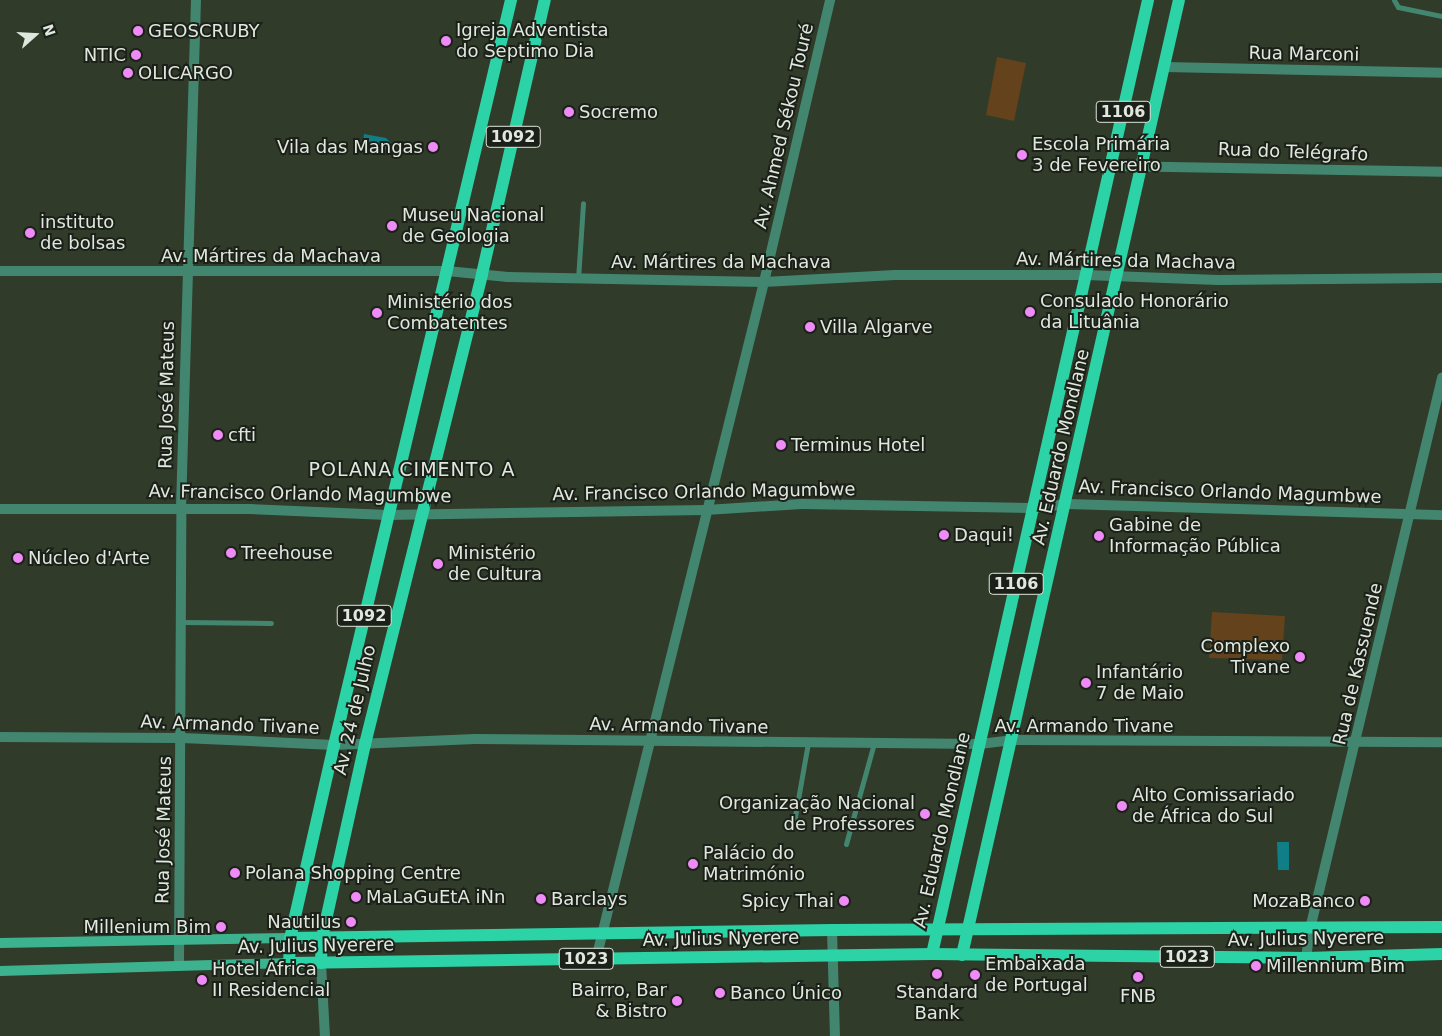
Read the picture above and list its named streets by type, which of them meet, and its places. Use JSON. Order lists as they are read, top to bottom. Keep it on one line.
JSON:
{"streets":{"main road":["1106","1092","Av. Eduardo Mondlane","Av. 24 de Julho","Av. Julius Nyerere","1023"],"street":["Rua Marconi","Av. Ahmed Sékou Touré","Rua do Telégrafo","Av. Mártires da Machava","Rua José Mateus","Av. Francisco Orlando Magumbwe","Rua de Kassuende","Av. Armando Tivane"]},"crossings":[["Rua Marconi","Av. Eduardo Mondlane"],["1106","Rua do Telégrafo"],["1106","Av. Eduardo Mondlane"],["Av. Ahmed Sékou Touré","Av. Mártires da Machava"],["Av. Ahmed Sékou Touré","Av. Francisco Orlando Magumbwe"],["Av. Ahmed Sékou Touré","Av. Armando Tivane"],["Av. Ahmed Sékou Touré","Av. Julius Nyerere"],["Rua do Telégrafo","Av. Eduardo Mondlane"],["Av. Mártires da Machava","Rua José Mateus"],["Av. Mártires da Machava","Av. Eduardo Mondlane"],["Av. Mártires da Machava","Av. 24 de Julho"],["Rua José Mateus","Av. Francisco Orlando Magumbwe"],["Rua José Mateus","Av. Armando Tivane"],["Rua José Mateus","Av. Julius Nyerere"],["Av. Eduardo Mondlane","Av. Francisco Orlando Magumbwe"],["Av. Eduardo Mondlane","Av. Armando Tivane"],["Av. Eduardo Mondlane","Av. Julius Nyerere"],["Av. Francisco Orlando Magumbwe","Rua de Kassuende"],["Av. Francisco Orlando Magumbwe","Av. 24 de Julho"],["Rua de Kassuende","Av. Armando Tivane"],["Rua de Kassuende","Av. Julius Nyerere"],["Av. 24 de Julho","Av. Armando Tivane"],["Av. 24 de Julho","Av. Julius Nyerere"]],"districts":["POLANA CIMENTO A"],"places":["GEOSCRUBY","Igreja Adventista do Septimo Dia","NTIC","OLICARGO","Socremo","Vila das Mangas","Escola Primária 3 de Fevereiro","Museu Nacional de Geologia","instituto de bolsas","Consulado Honorário da Lituânia","Ministério dos Combatentes","Villa Algarve","cfti","Terminus Hotel","Daqui!","Gabine de Informação Pública","Treehouse","Núcleo d'Arte","Ministério de Cultura","Complexo Tivane","Infantário 7 de Maio","Alto Comissariado de África do Sul","Organização Nacional de Professores","Palácio do Matrimónio","Polana Shopping Centre","MaLaGuEtA iNn","Barclays","Spicy Thai","MozaBanco","Nautilus","Millenium Bim","Millennium Bim","Standard Bank","Embaixada de Portugal","FNB","Hotel Africa II Residencial","Banco Único","Bairro, Bar & Bistro"],"north":"right"}
